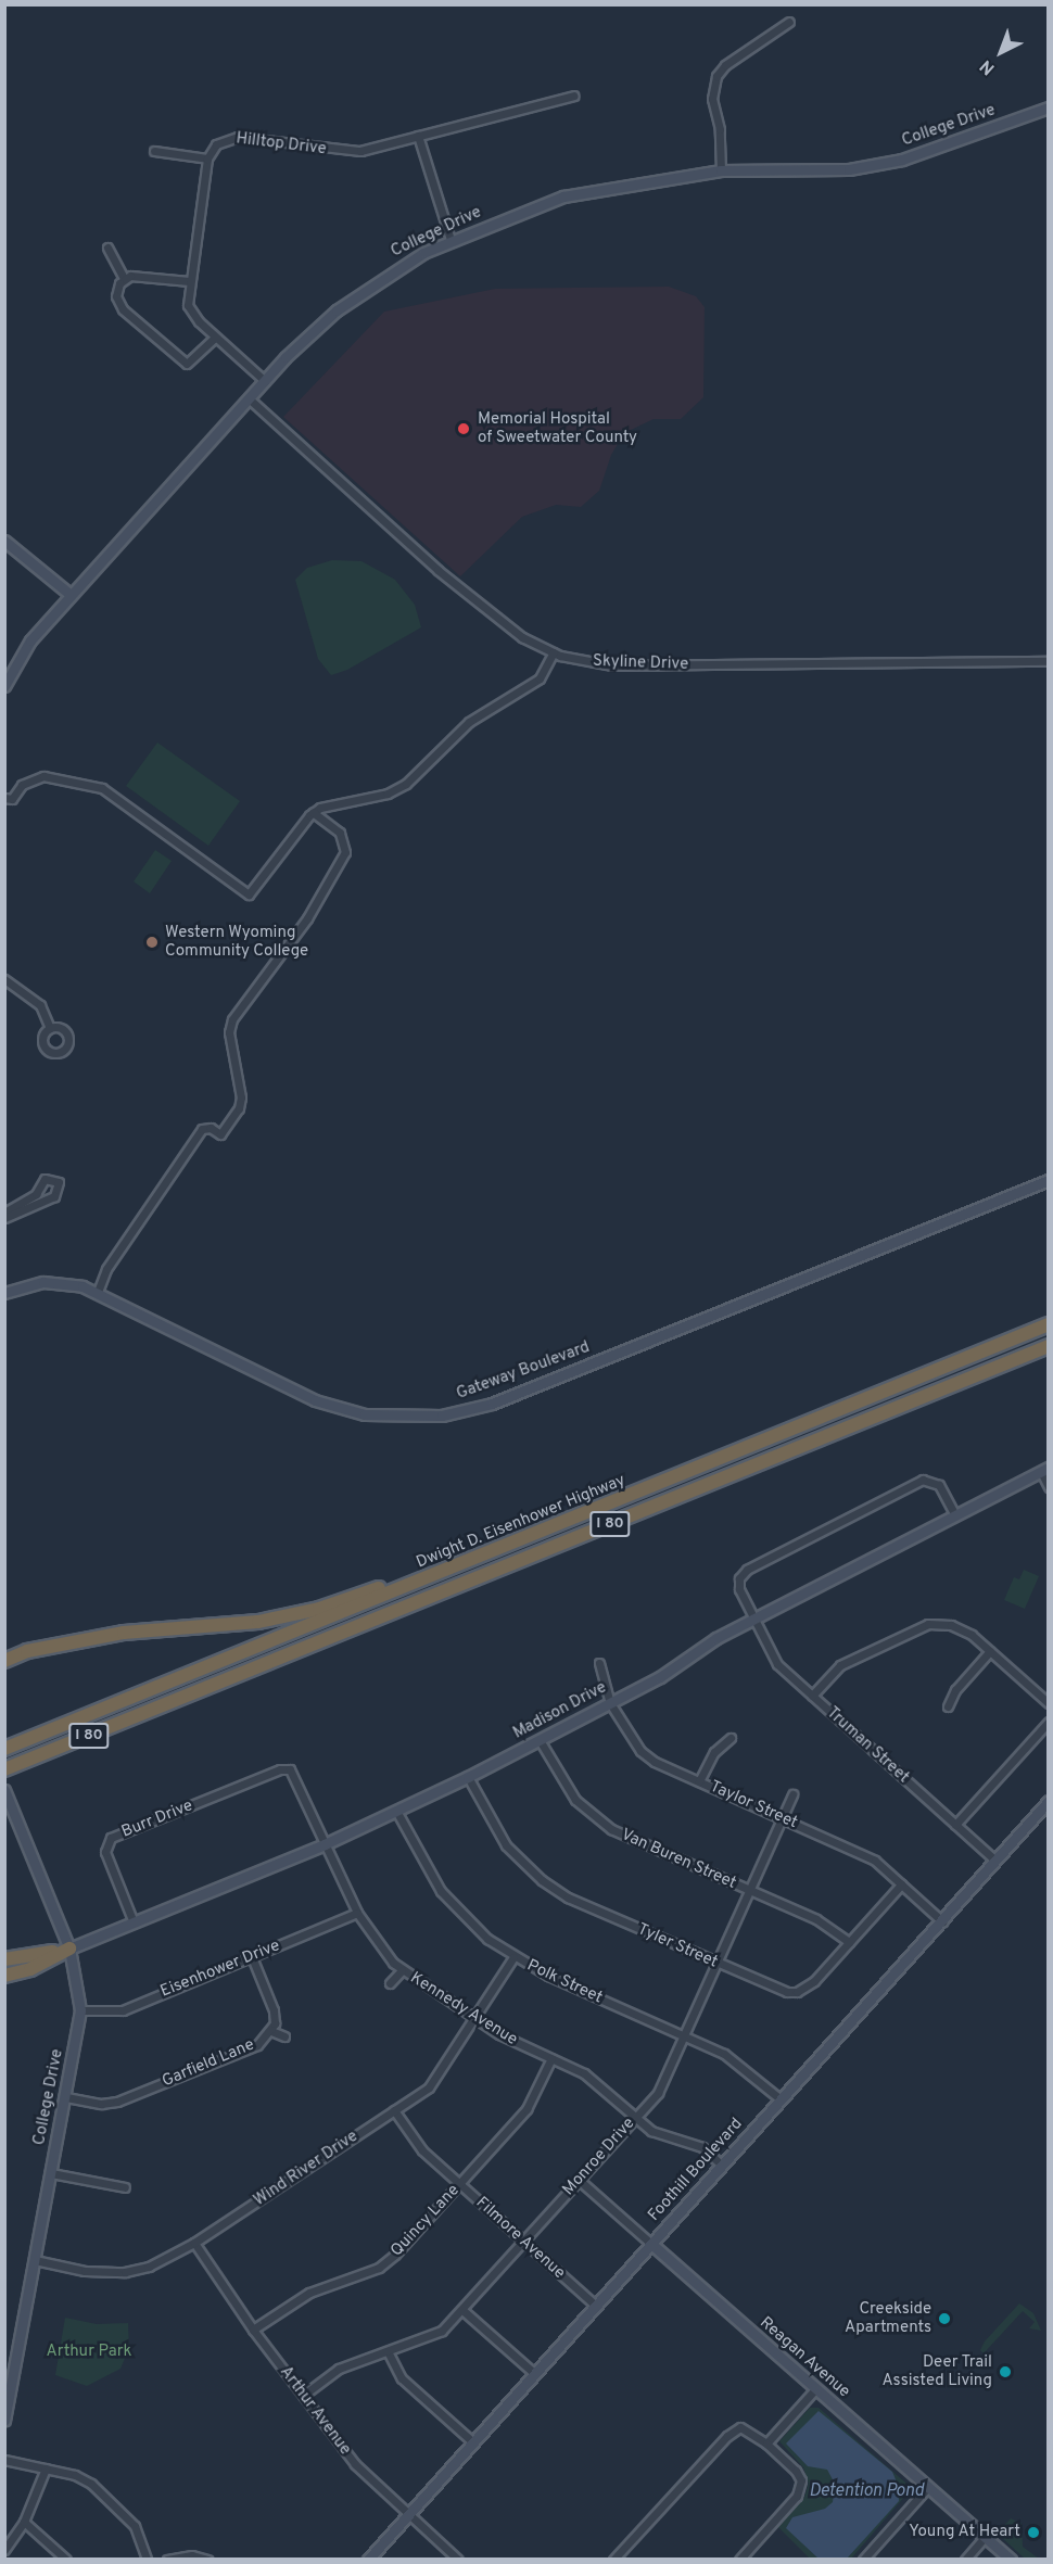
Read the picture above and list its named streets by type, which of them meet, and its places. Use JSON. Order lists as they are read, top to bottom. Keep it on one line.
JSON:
{"streets":{"highway":["Dwight D. Eisenhower Highway","I 80"],"main road":["College Drive","Gateway Boulevard","Madison Drive","Foothill Boulevard","Reagan Avenue"],"street":["Hilltop Drive","Skyline Drive","Truman Street","Taylor Street","Burr Drive","Van Buren Street","Tyler Street","Eisenhower Drive","Polk Street","Kennedy Avenue","Garfield Lane","Monroe Drive","Wind River Drive","Quincy Lane","Filmore Avenue","Arthur Avenue"]},"crossings":[["College Drive","Skyline Drive"],["College Drive","Madison Drive"],["College Drive","Eisenhower Drive"],["College Drive","Garfield Lane"],["College Drive","Wind River Drive"],["Dwight D. Eisenhower Highway","I 80"],["Madison Drive","Truman Street"],["Madison Drive","Taylor Street"],["Madison Drive","Burr Drive"],["Madison Drive","Van Buren Street"],["Madison Drive","Tyler Street"],["Madison Drive","Polk Street"],["Madison Drive","Kennedy Avenue"],["Truman Street","Foothill Boulevard"],["Taylor Street","Tyler Street"],["Taylor Street","Monroe Drive"],["Taylor Street","Foothill Boulevard"],["Burr Drive","Kennedy Avenue"],["Van Buren Street","Tyler Street"],["Van Buren Street","Monroe Drive"],["Tyler Street","Monroe Drive"],["Eisenhower Drive","Kennedy Avenue"],["Eisenhower Drive","Garfield Lane"],["Polk Street","Monroe Drive"],["Polk Street","Wind River Drive"],["Polk Street","Foothill Boulevard"],["Kennedy Avenue","Monroe Drive"],["Kennedy Avenue","Wind River Drive"],["Kennedy Avenue","Foothill Boulevard"],["Kennedy Avenue","Quincy Lane"],["Monroe Drive","Filmore Avenue"],["Monroe Drive","Reagan Avenue"],["Monroe Drive","Arthur Avenue"],["Wind River Drive","Filmore Avenue"],["Wind River Drive","Arthur Avenue"],["Foothill Boulevard","Filmore Avenue"],["Foothill Boulevard","Reagan Avenue"],["Foothill Boulevard","Arthur Avenue"],["Quincy Lane","Filmore Avenue"],["Quincy Lane","Arthur Avenue"]],"water":["Detention Pond"],"parks":["Arthur Park"],"places":["Memorial Hospital of Sweetwater County","Western Wyoming Community College","Creekside Apartments","Deer Trail Assisted Living","Young At Heart"],"north":"bottom left"}
